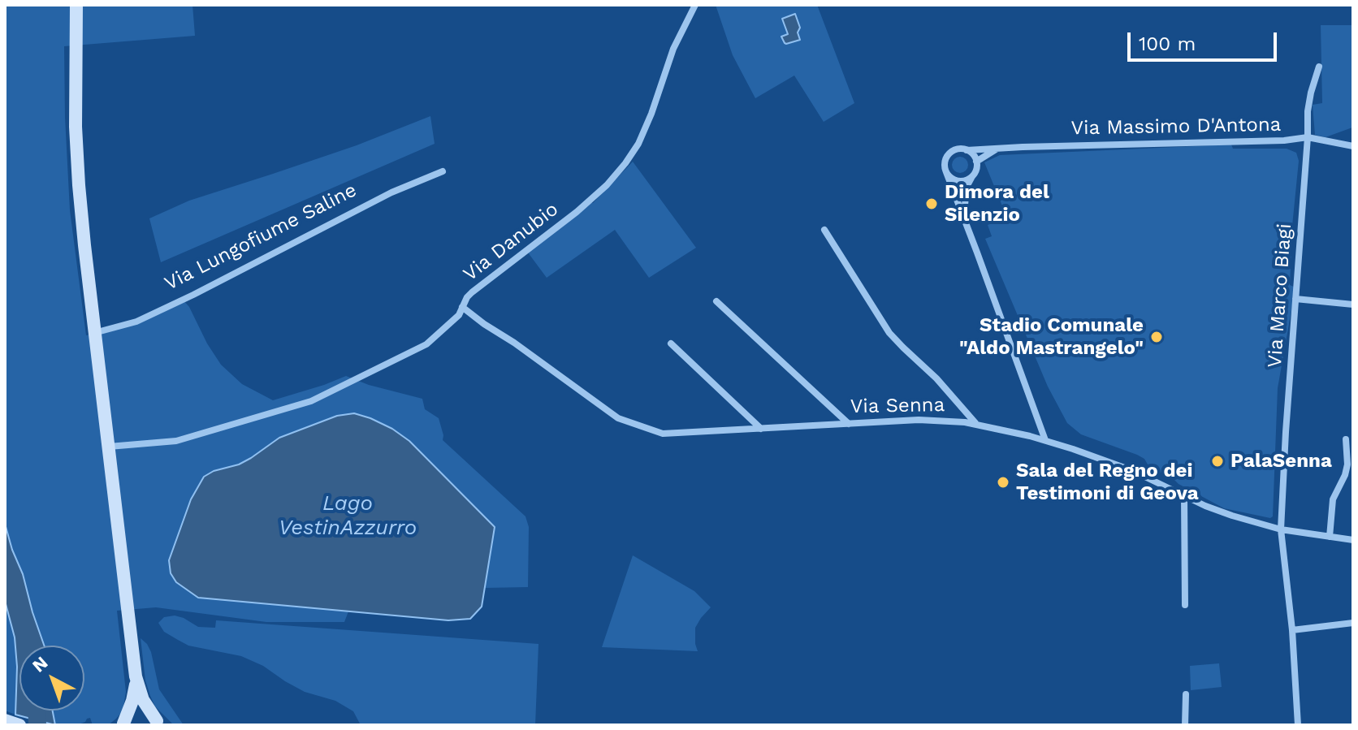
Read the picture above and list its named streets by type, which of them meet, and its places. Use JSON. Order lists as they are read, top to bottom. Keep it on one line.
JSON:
{"streets":{"street":["Via Massimo D'Antona","Via Lungofiume Saline","Via Danubio","Via Marco Biagi","Via Senna"]},"crossings":[["Via Massimo D'Antona","Via Marco Biagi"],["Via Danubio","Via Senna"],["Via Marco Biagi","Via Senna"]],"water":["Lago VestinAzzurro"],"places":["Dimora del Silenzio","Stadio Comunale \"Aldo Mastrangelo\"","PalaSenna","Sala del Regno dei Testimoni di Geova"],"scale_bar":"100 m","north":"top left"}
